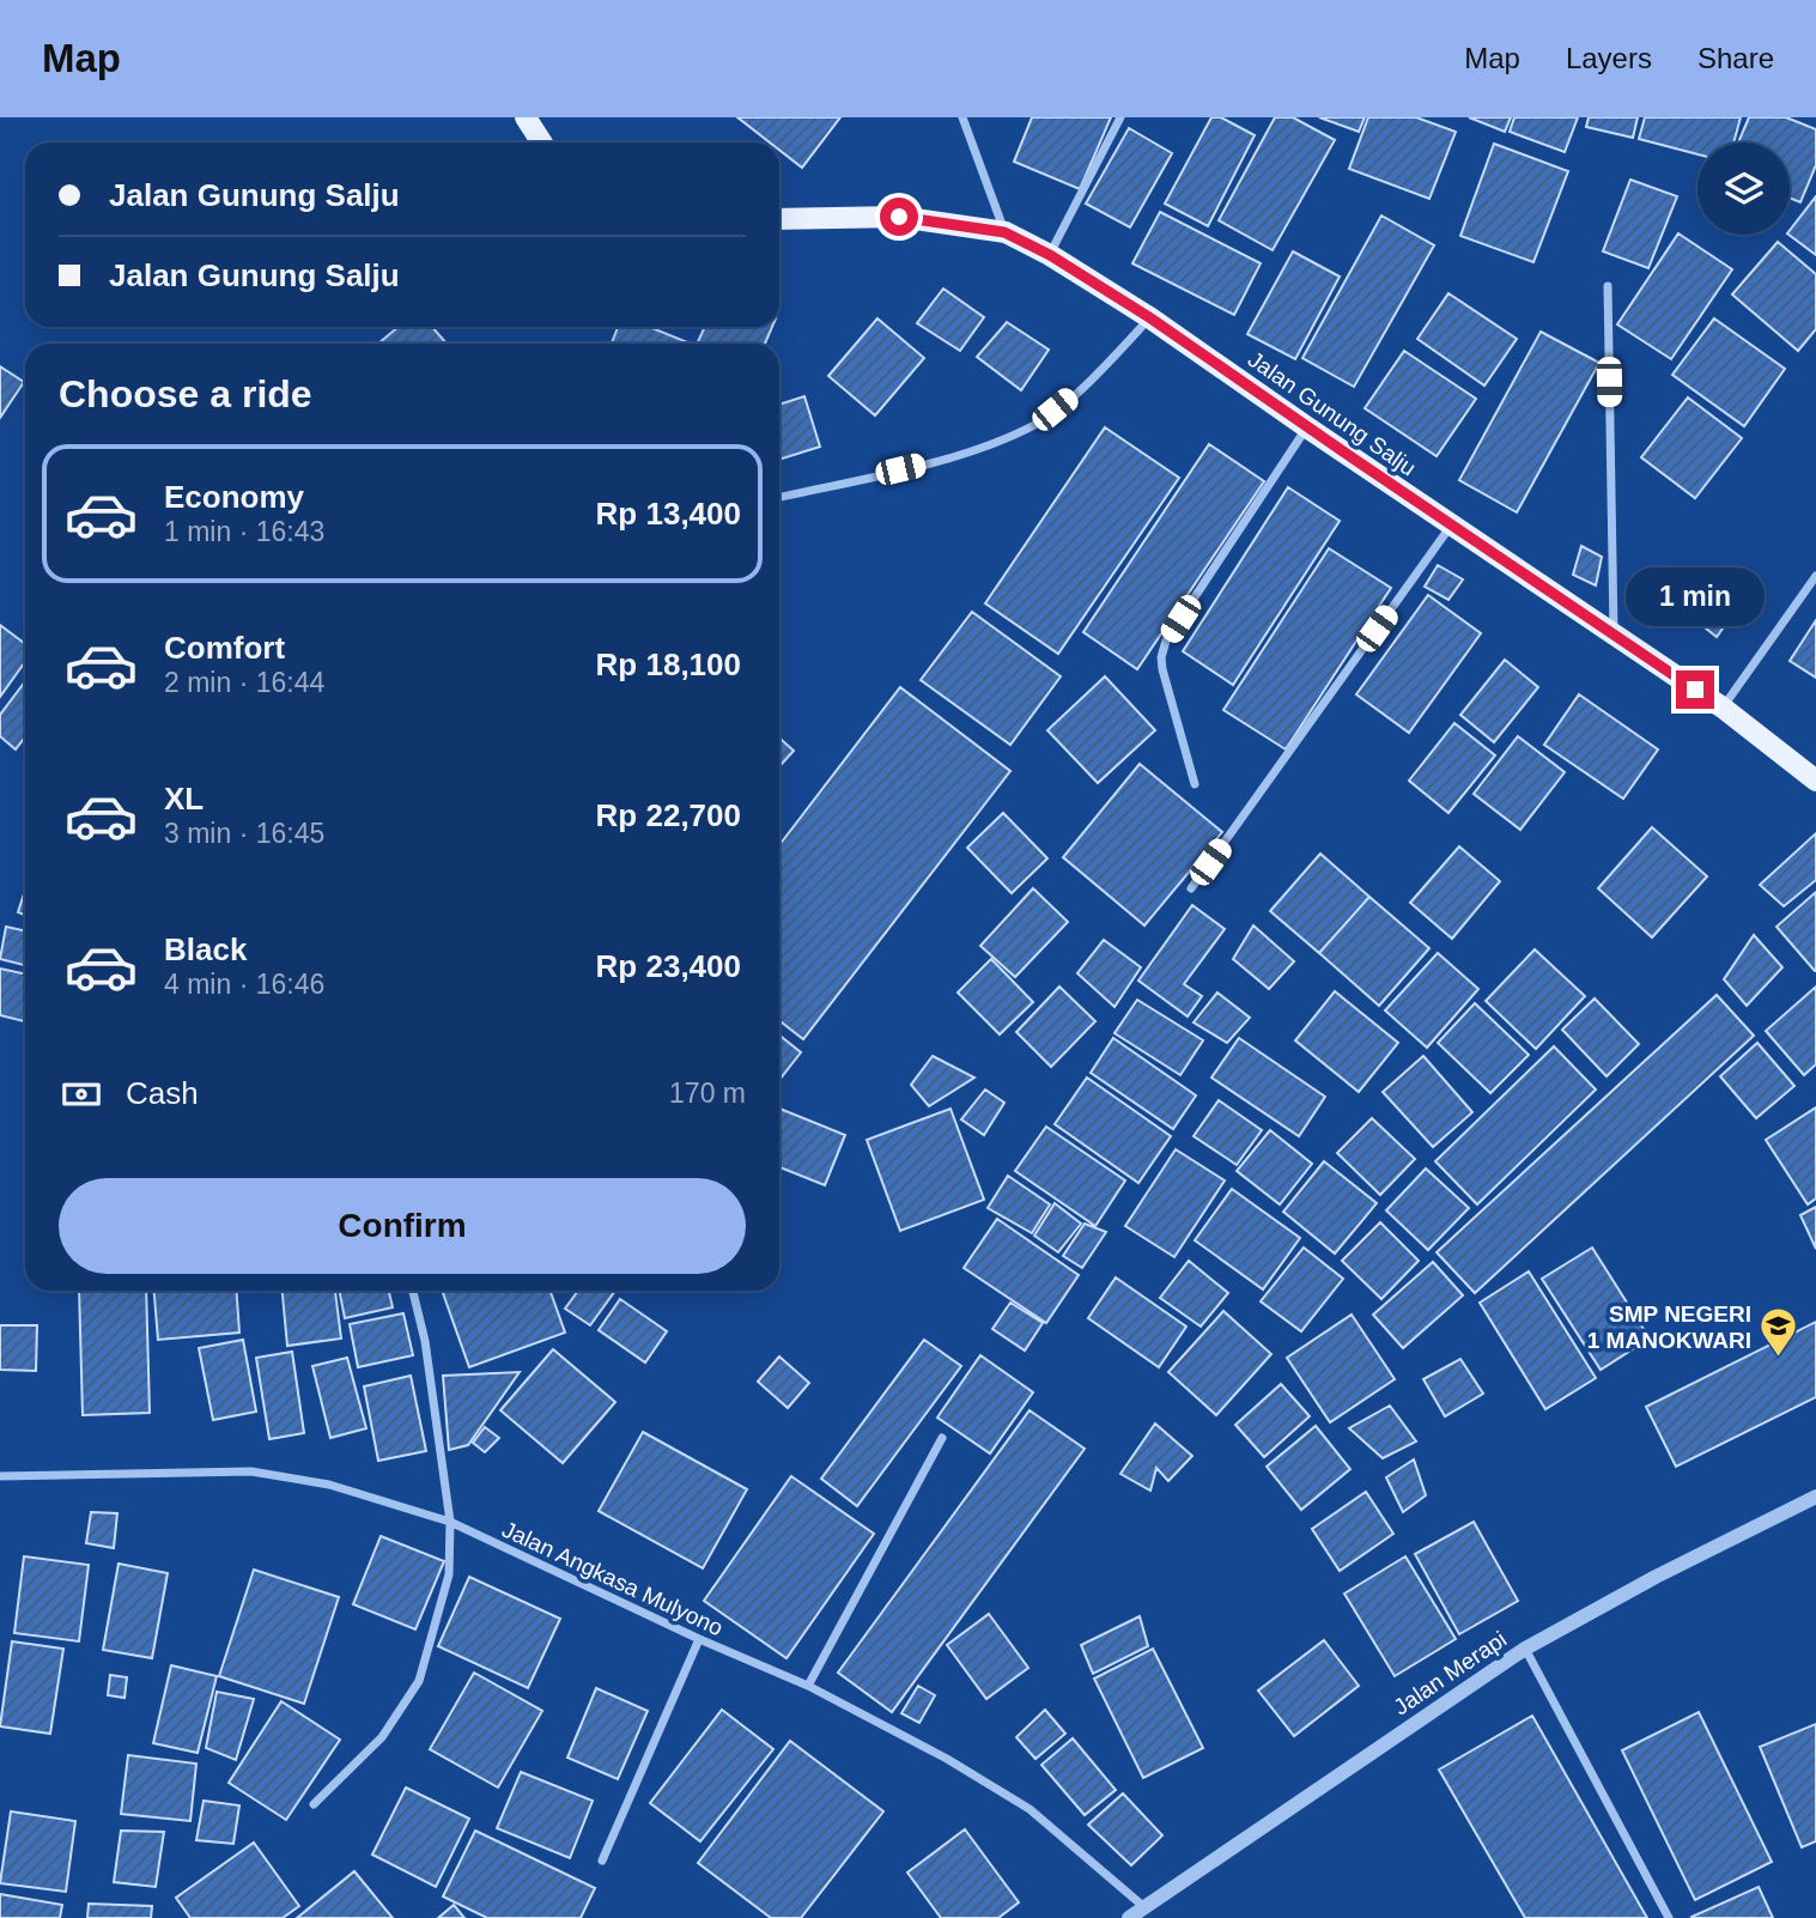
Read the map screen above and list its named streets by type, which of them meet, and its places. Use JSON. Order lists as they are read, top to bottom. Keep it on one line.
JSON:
{"streets":{"main road":["Jalan Gunung Salju"],"street":["Jalan Angkasa Mulyono","Jalan Merapi"]},"crossings":[["Jalan Angkasa Mulyono","Jalan Merapi"]],"places":{"school or university":["SMP NEGERI 1 MANOKWARI"]},"page":{"header":"Map","nav":["Map","Layers","Share"],"banner":["Jalan Gunung Salju","Jalan Gunung Salju"],"heading":"Choose a ride","list":[{"name":"Economy","note":"1 min · 16:43","value":"Rp 13,400"},{"name":"Comfort","note":"2 min · 16:44","value":"Rp 18,100"},{"name":"XL","note":"3 min · 16:45","value":"Rp 22,700"},{"name":"Black","note":"4 min · 16:46","value":"Rp 23,400"}],"bubble":"1 min","pay":["Cash","170 m"],"buttons":"Confirm"}}
